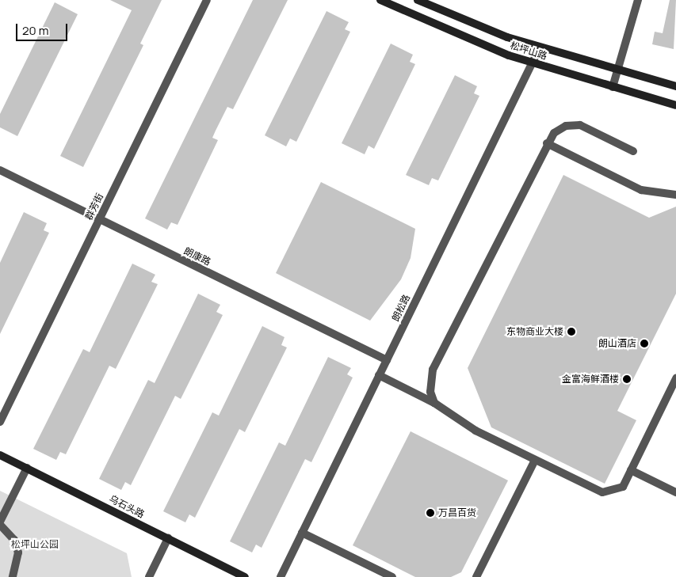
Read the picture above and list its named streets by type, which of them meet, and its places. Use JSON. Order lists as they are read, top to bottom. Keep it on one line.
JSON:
{"streets":{"street":["松坪山路","群芳街","朗康路","朗松路","乌石头路"]},"crossings":[["松坪山路","朗松路"],["群芳街","朗康路"],["朗康路","朗松路"]],"parks":["松坪山公园"],"places":["东物商业大楼","朗山酒店","金富海鲜酒楼","万昌百货"],"scale_bar":"20 m"}
